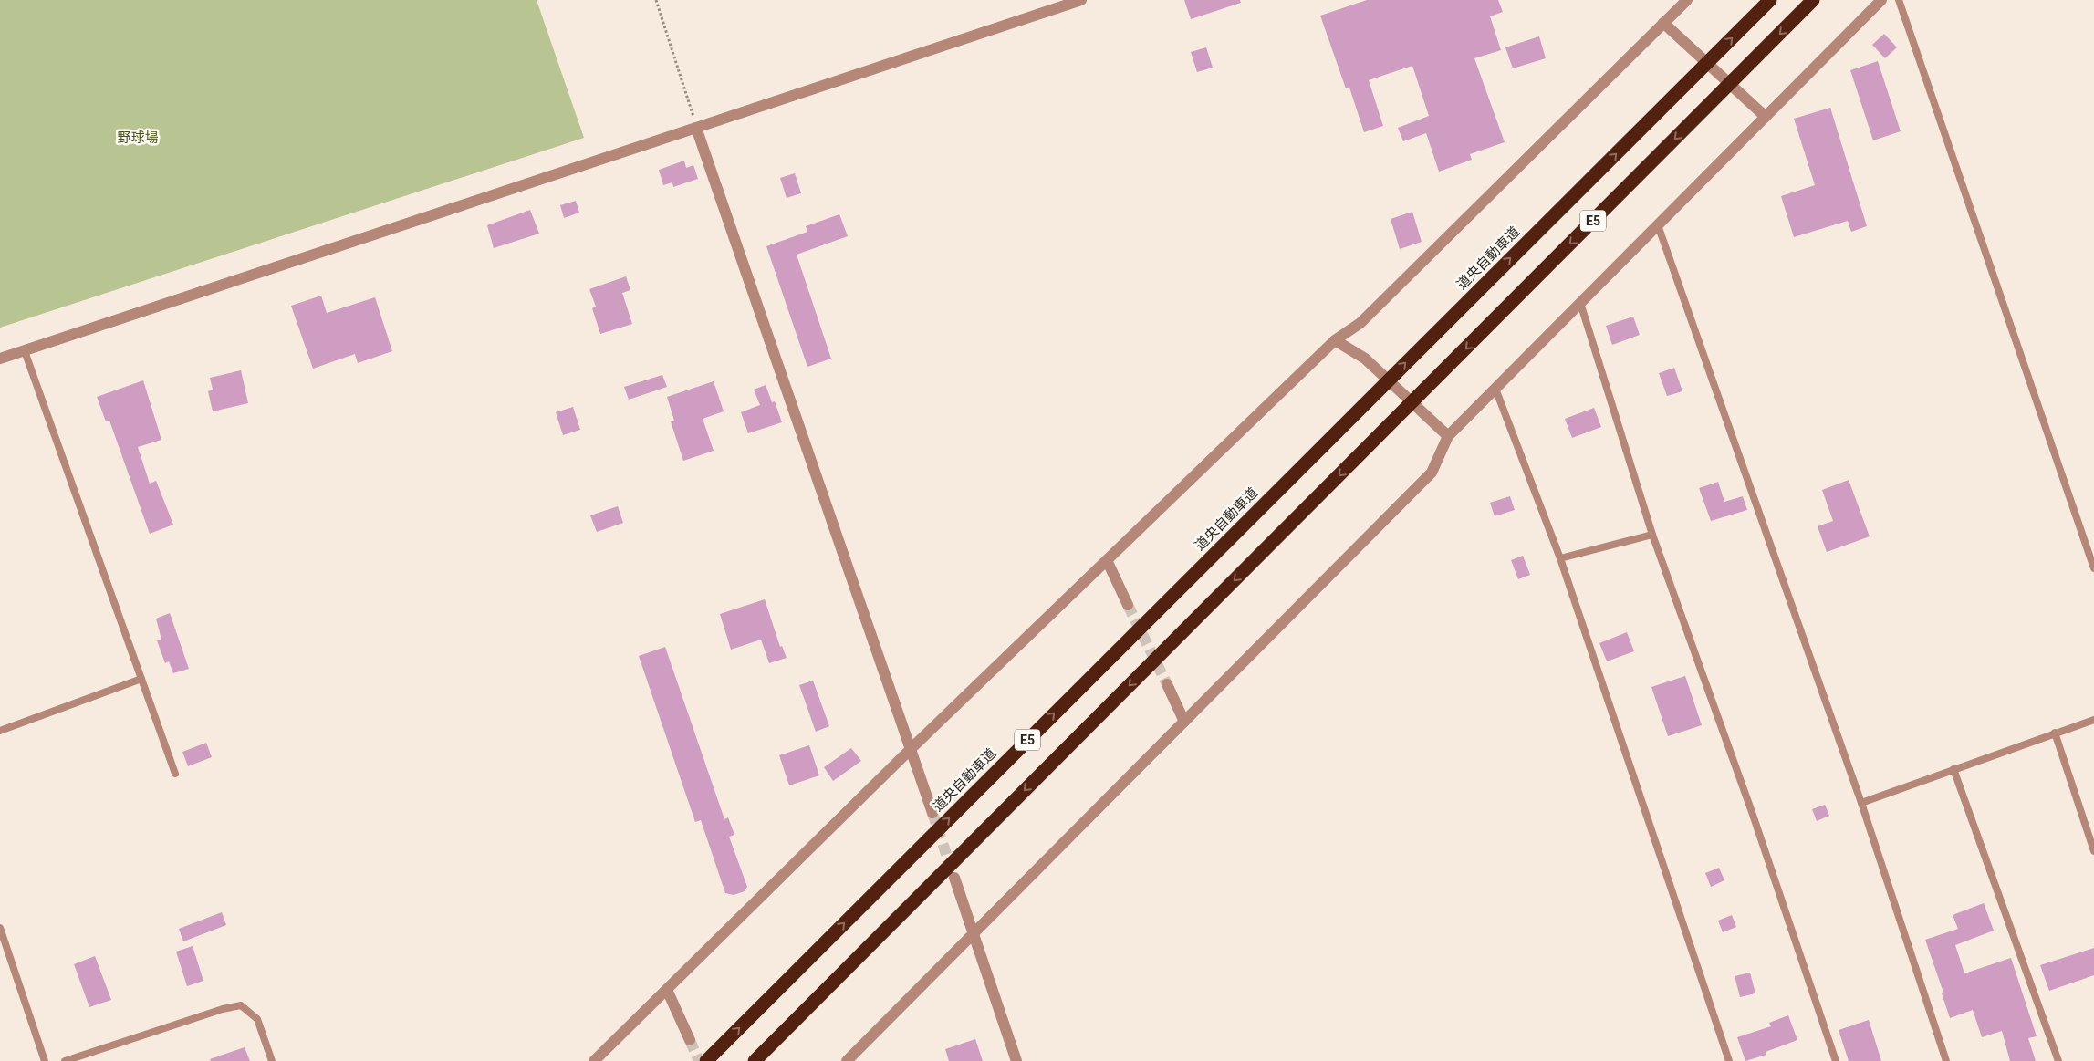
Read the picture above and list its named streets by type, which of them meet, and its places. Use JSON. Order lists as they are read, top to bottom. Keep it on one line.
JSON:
{"streets":{"highway":["E5","道央自動車道"]},"parks":["野球場"]}
